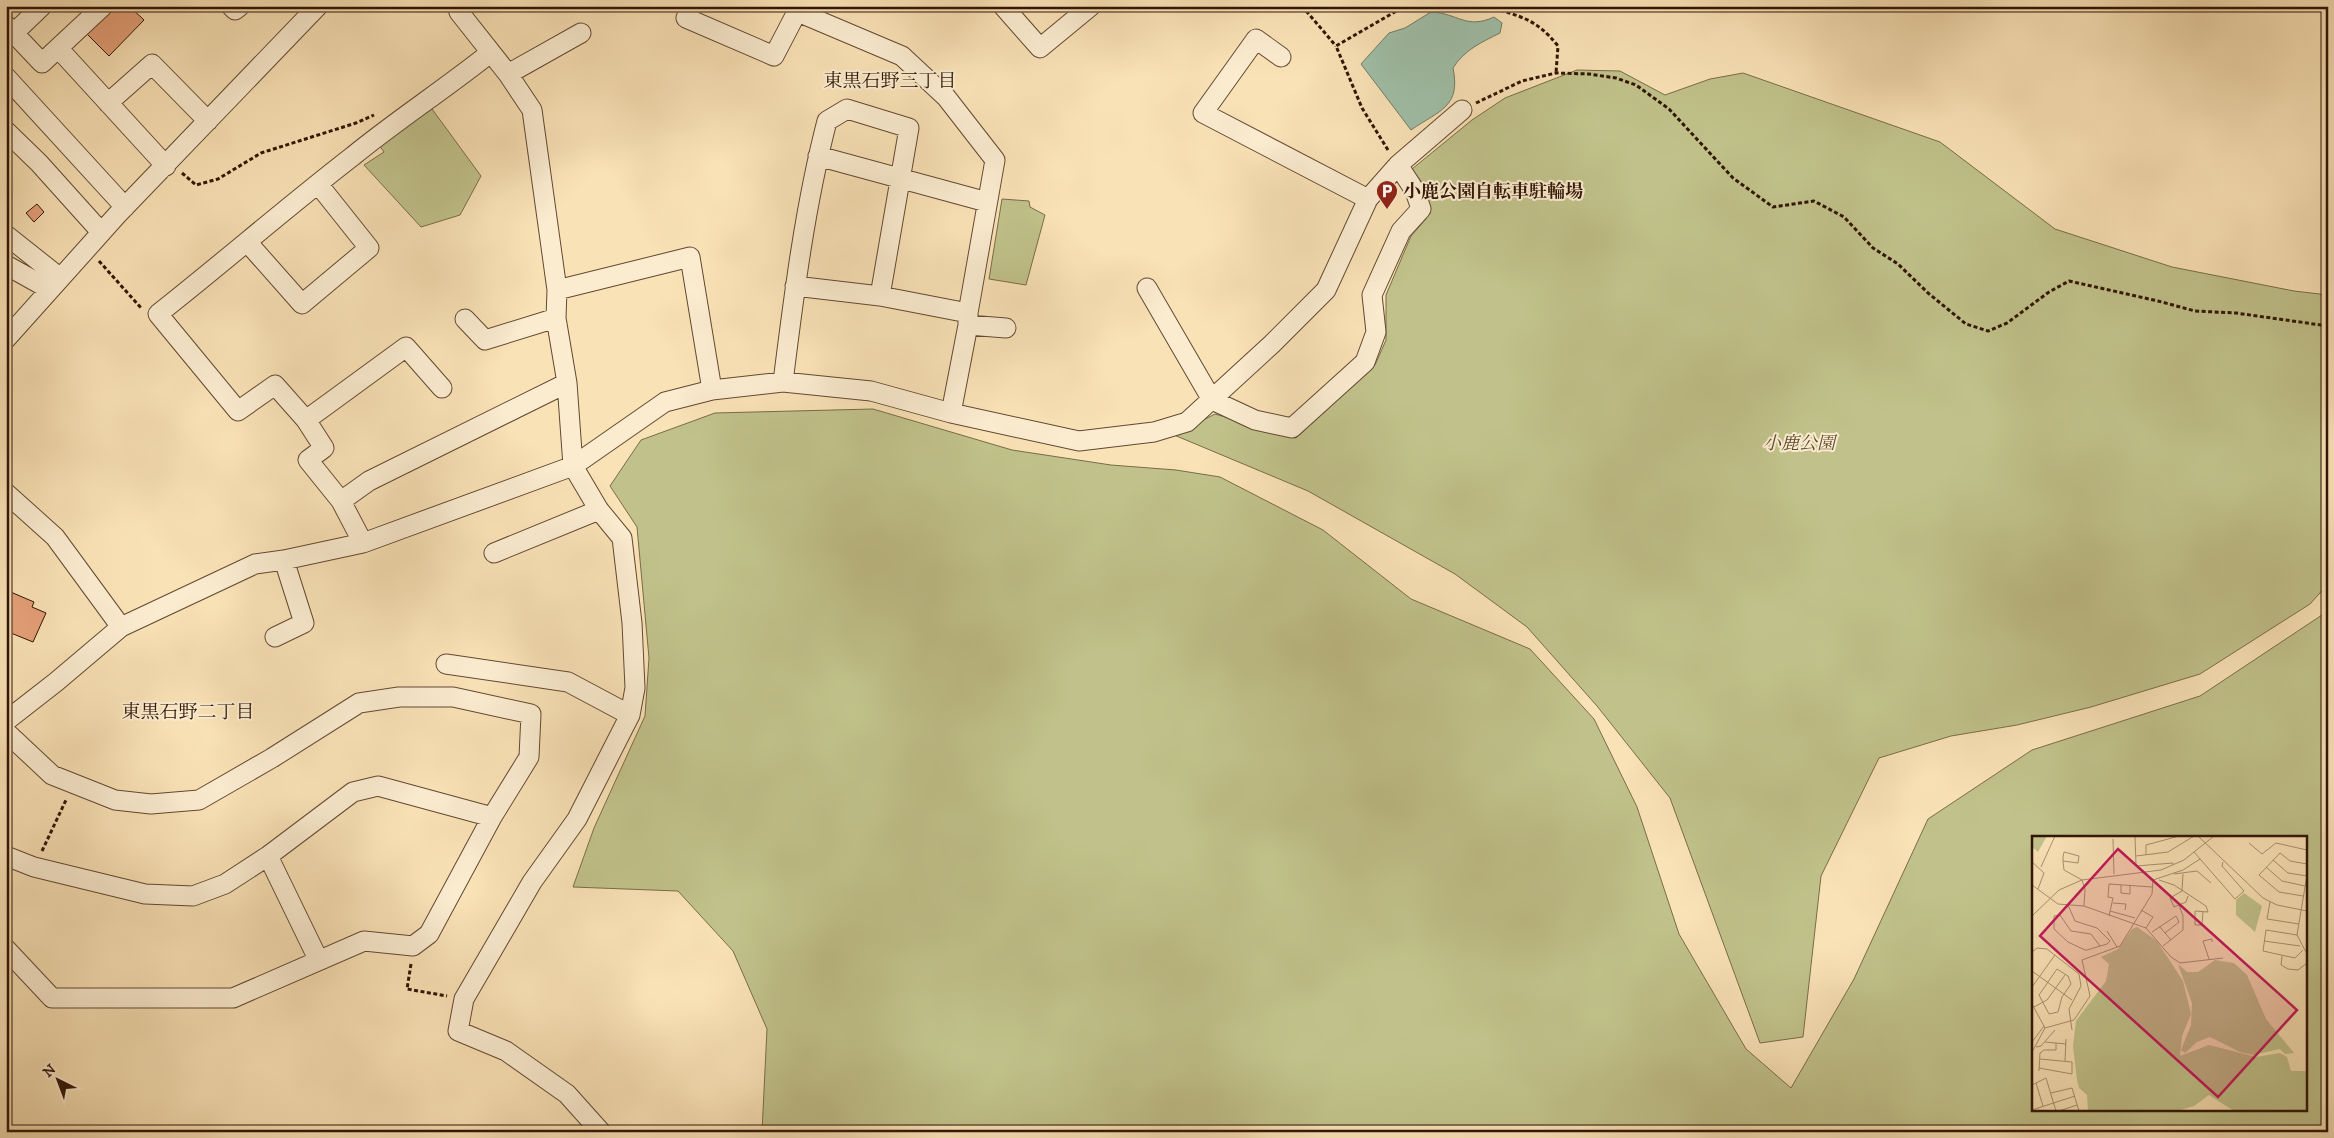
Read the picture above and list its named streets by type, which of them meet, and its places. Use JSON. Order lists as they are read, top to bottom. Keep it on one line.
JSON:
{"districts":["東黒石野三丁目","東黒石野二丁目"],"parks":["小鹿公園"],"places":{"parking":["小鹿公園自転車駐輪場"]},"north":"top left"}
